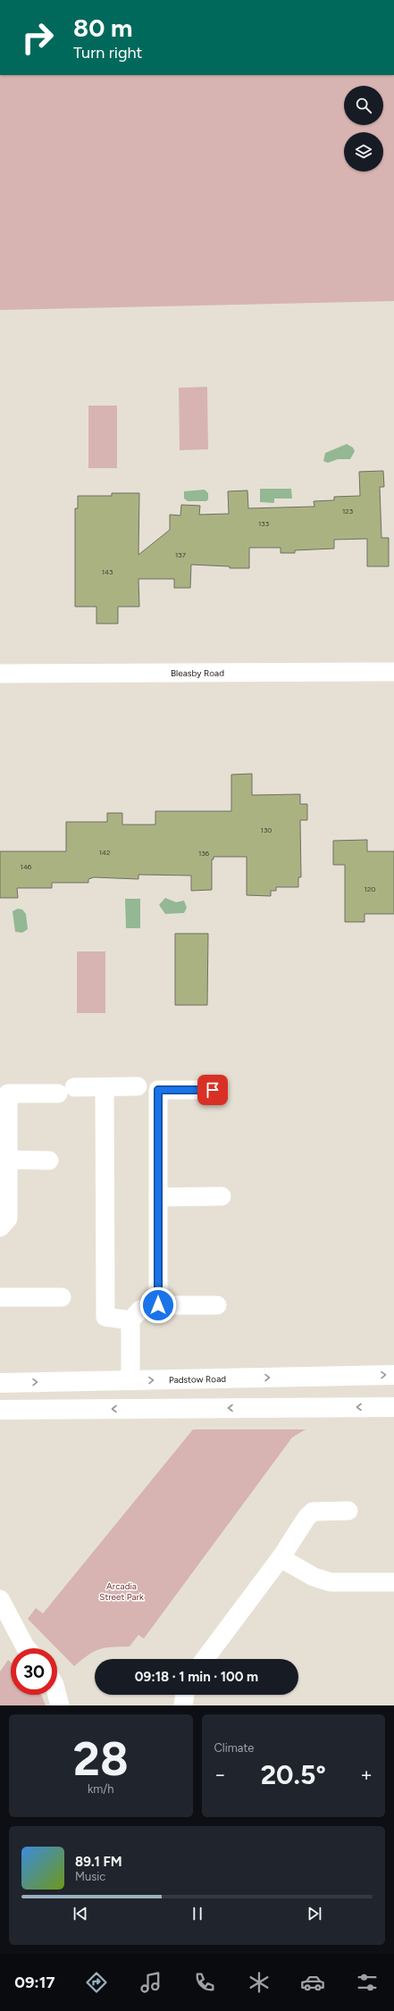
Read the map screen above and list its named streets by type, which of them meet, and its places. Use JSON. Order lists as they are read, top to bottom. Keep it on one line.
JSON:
{"streets":{"main road":["Padstow Road"],"street":["Bleasby Road"]},"parks":["Arcadia Street Park"],"house_numbers":["123","133","137","143","130","142","136","146","120"],"page":{"turn":["80 m","Turn right"],"limit":"30","trip":"09:18 · 1 min · 100 m","tile":[["28","km/h"],"Climate"],"heat":["−","20.5°","+"],"song":["89.1 FM","Music"],"tabs":"09:17"}}
